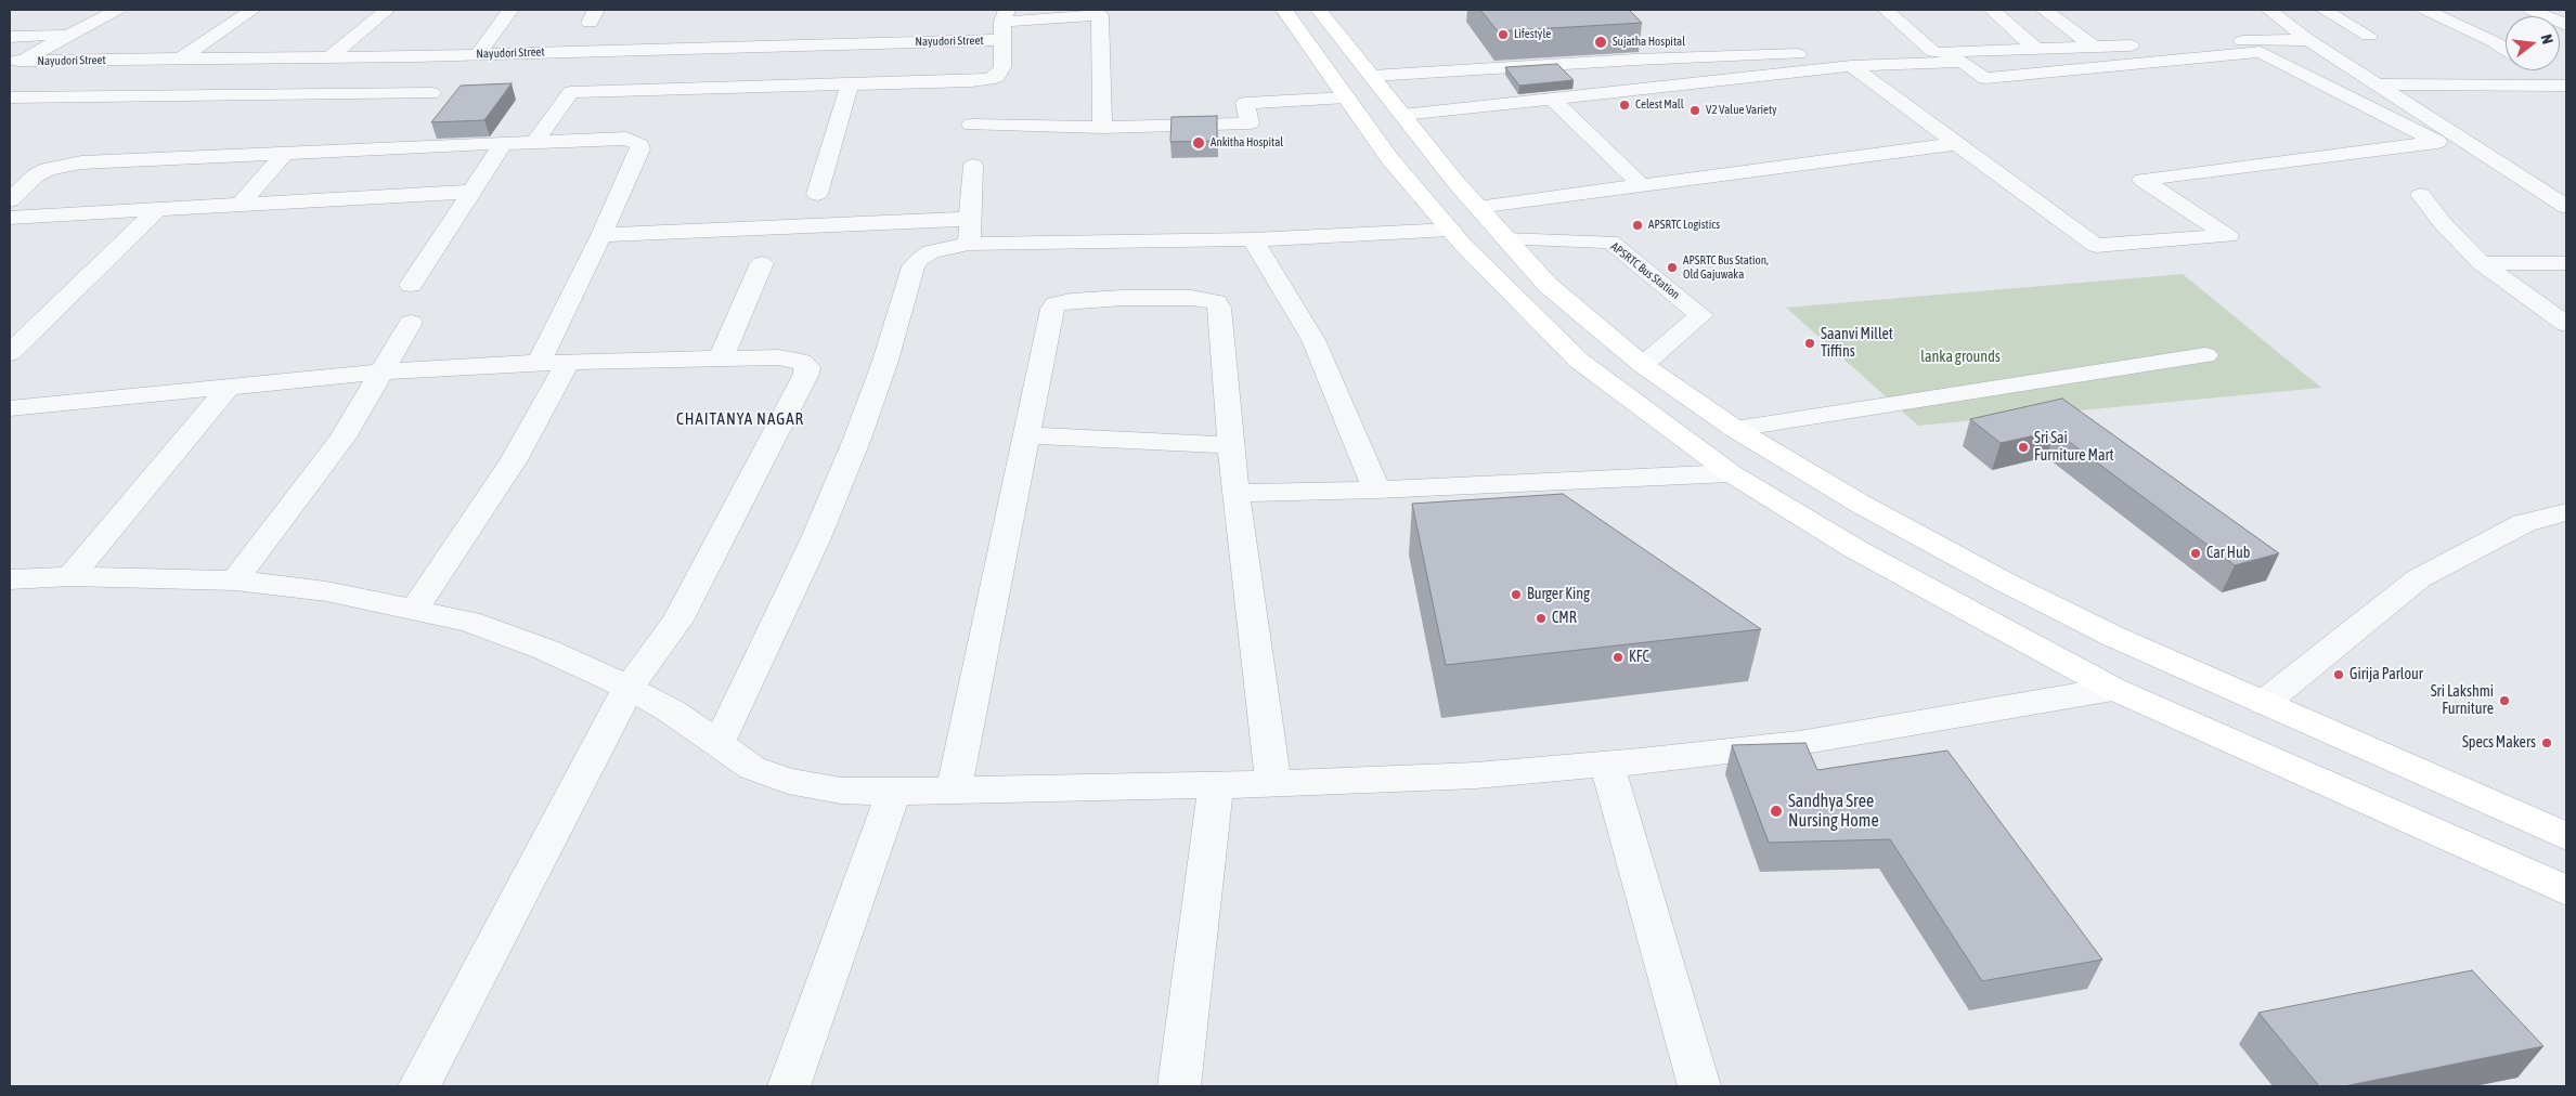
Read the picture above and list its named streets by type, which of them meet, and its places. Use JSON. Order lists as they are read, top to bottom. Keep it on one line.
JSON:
{"streets":{"street":["Nayudori Street","APSRTC Bus Station"]},"districts":["CHAITANYA NAGAR"],"parks":["lanka grounds"],"places":["Lifestyle","Sujatha Hospital","Celest Mall","V2 Value Variety","Ankitha Hospital","APSRTC Logistics","APSRTC Bus Station, Old Gajuwaka","Saanvi Millet Tiffins","Sri Sai Furniture Mart","Car Hub","Burger King","CMR","KFC","Girija Parlour","Sri Lakshmi Furniture","Specs Makers","Sandhya Sree Nursing Home"],"north":"right"}
